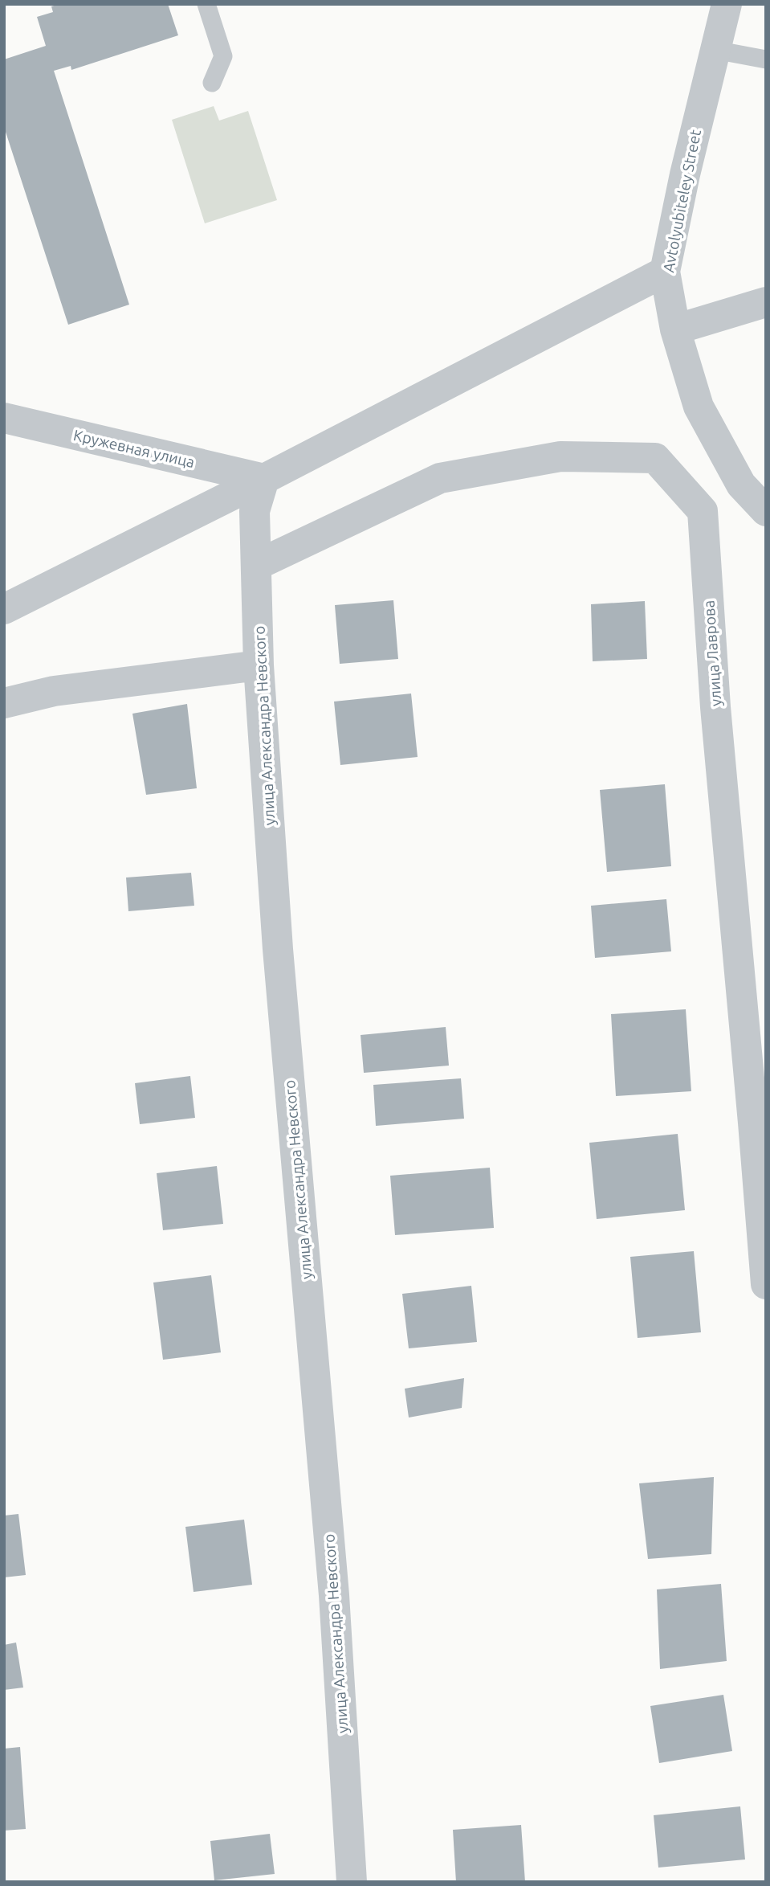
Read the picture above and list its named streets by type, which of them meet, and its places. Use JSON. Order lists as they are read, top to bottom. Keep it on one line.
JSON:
{"streets":{"street":["Avtolyubiteley Street","Кружевная улица","улица Лаврова","улица Александра Невского"]},"crossings":[["Кружевная улица","улица Александра Невского"],["улица Лаврова","улица Александра Невского"]]}
